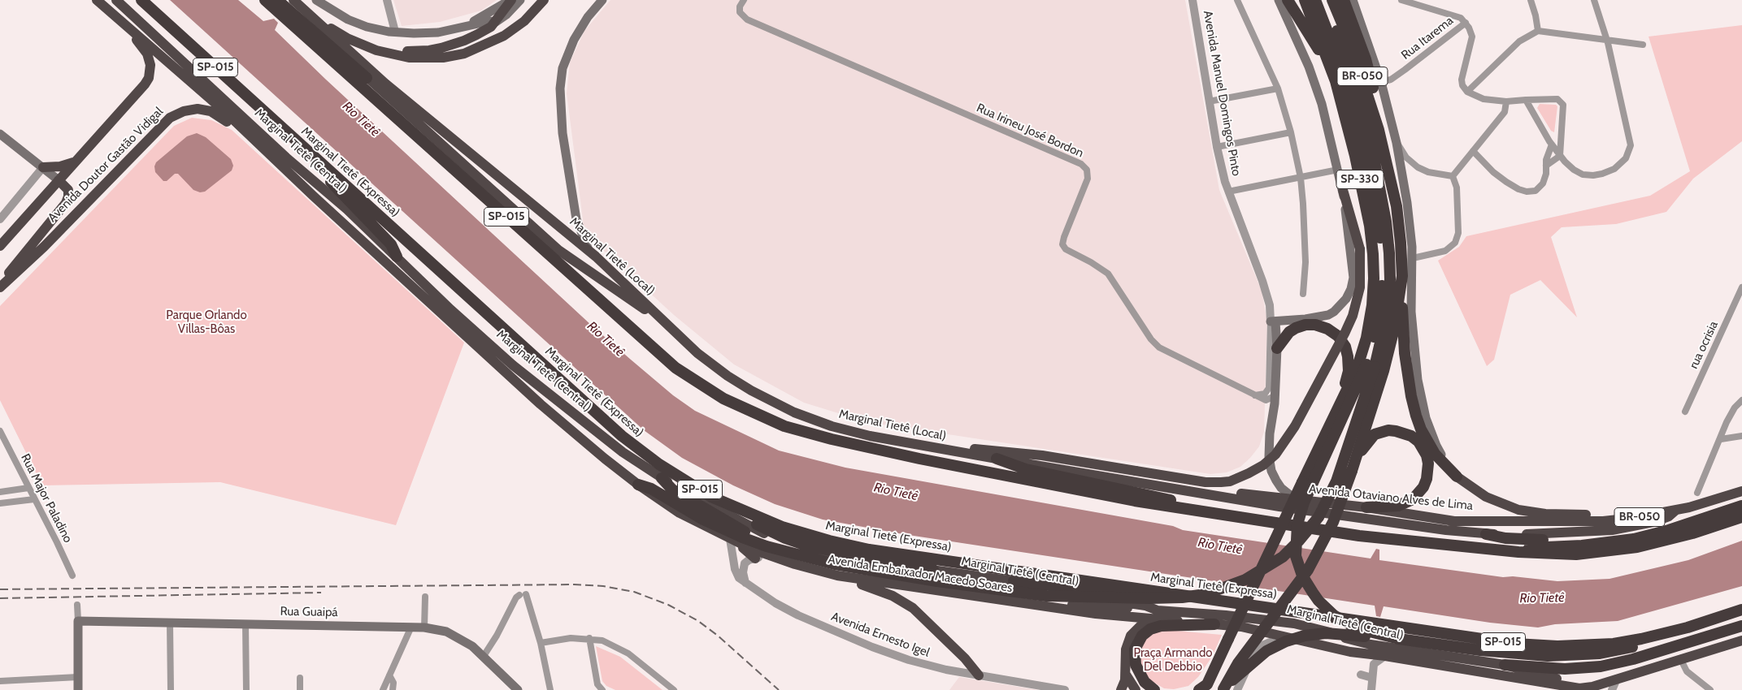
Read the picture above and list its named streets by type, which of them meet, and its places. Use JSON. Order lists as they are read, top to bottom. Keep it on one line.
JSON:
{"streets":{"highway":["SP-015","BR-050","Marginal Tietê (Central)","Avenida Doutor Gastão Vidigal","Marginal Tietê (Expressa)","SP-330","Marginal Tietê (Local)","Avenida Otaviano Alves de Lima","Avenida Embaixador Macedo Soares"],"main road":["Rua Guaipá"],"street":["Rua Itarema","Avenida Manuel Domingos Pinto","Rua Irineu José Bordon","rua ocrisia","Rua Major Paladino","Avenida Ernesto Igel"]},"crossings":[["Avenida Manuel Domingos Pinto","Rua Irineu José Bordon"],["Marginal Tietê (Central)","Avenida Embaixador Macedo Soares"],["Avenida Doutor Gastão Vidigal","Avenida Embaixador Macedo Soares"],["Avenida Embaixador Macedo Soares","Avenida Ernesto Igel"]],"water":["Rio Tietê"],"parks":["Parque Orlando Villas-Bôas","Praça Armando Del Debbio"]}
